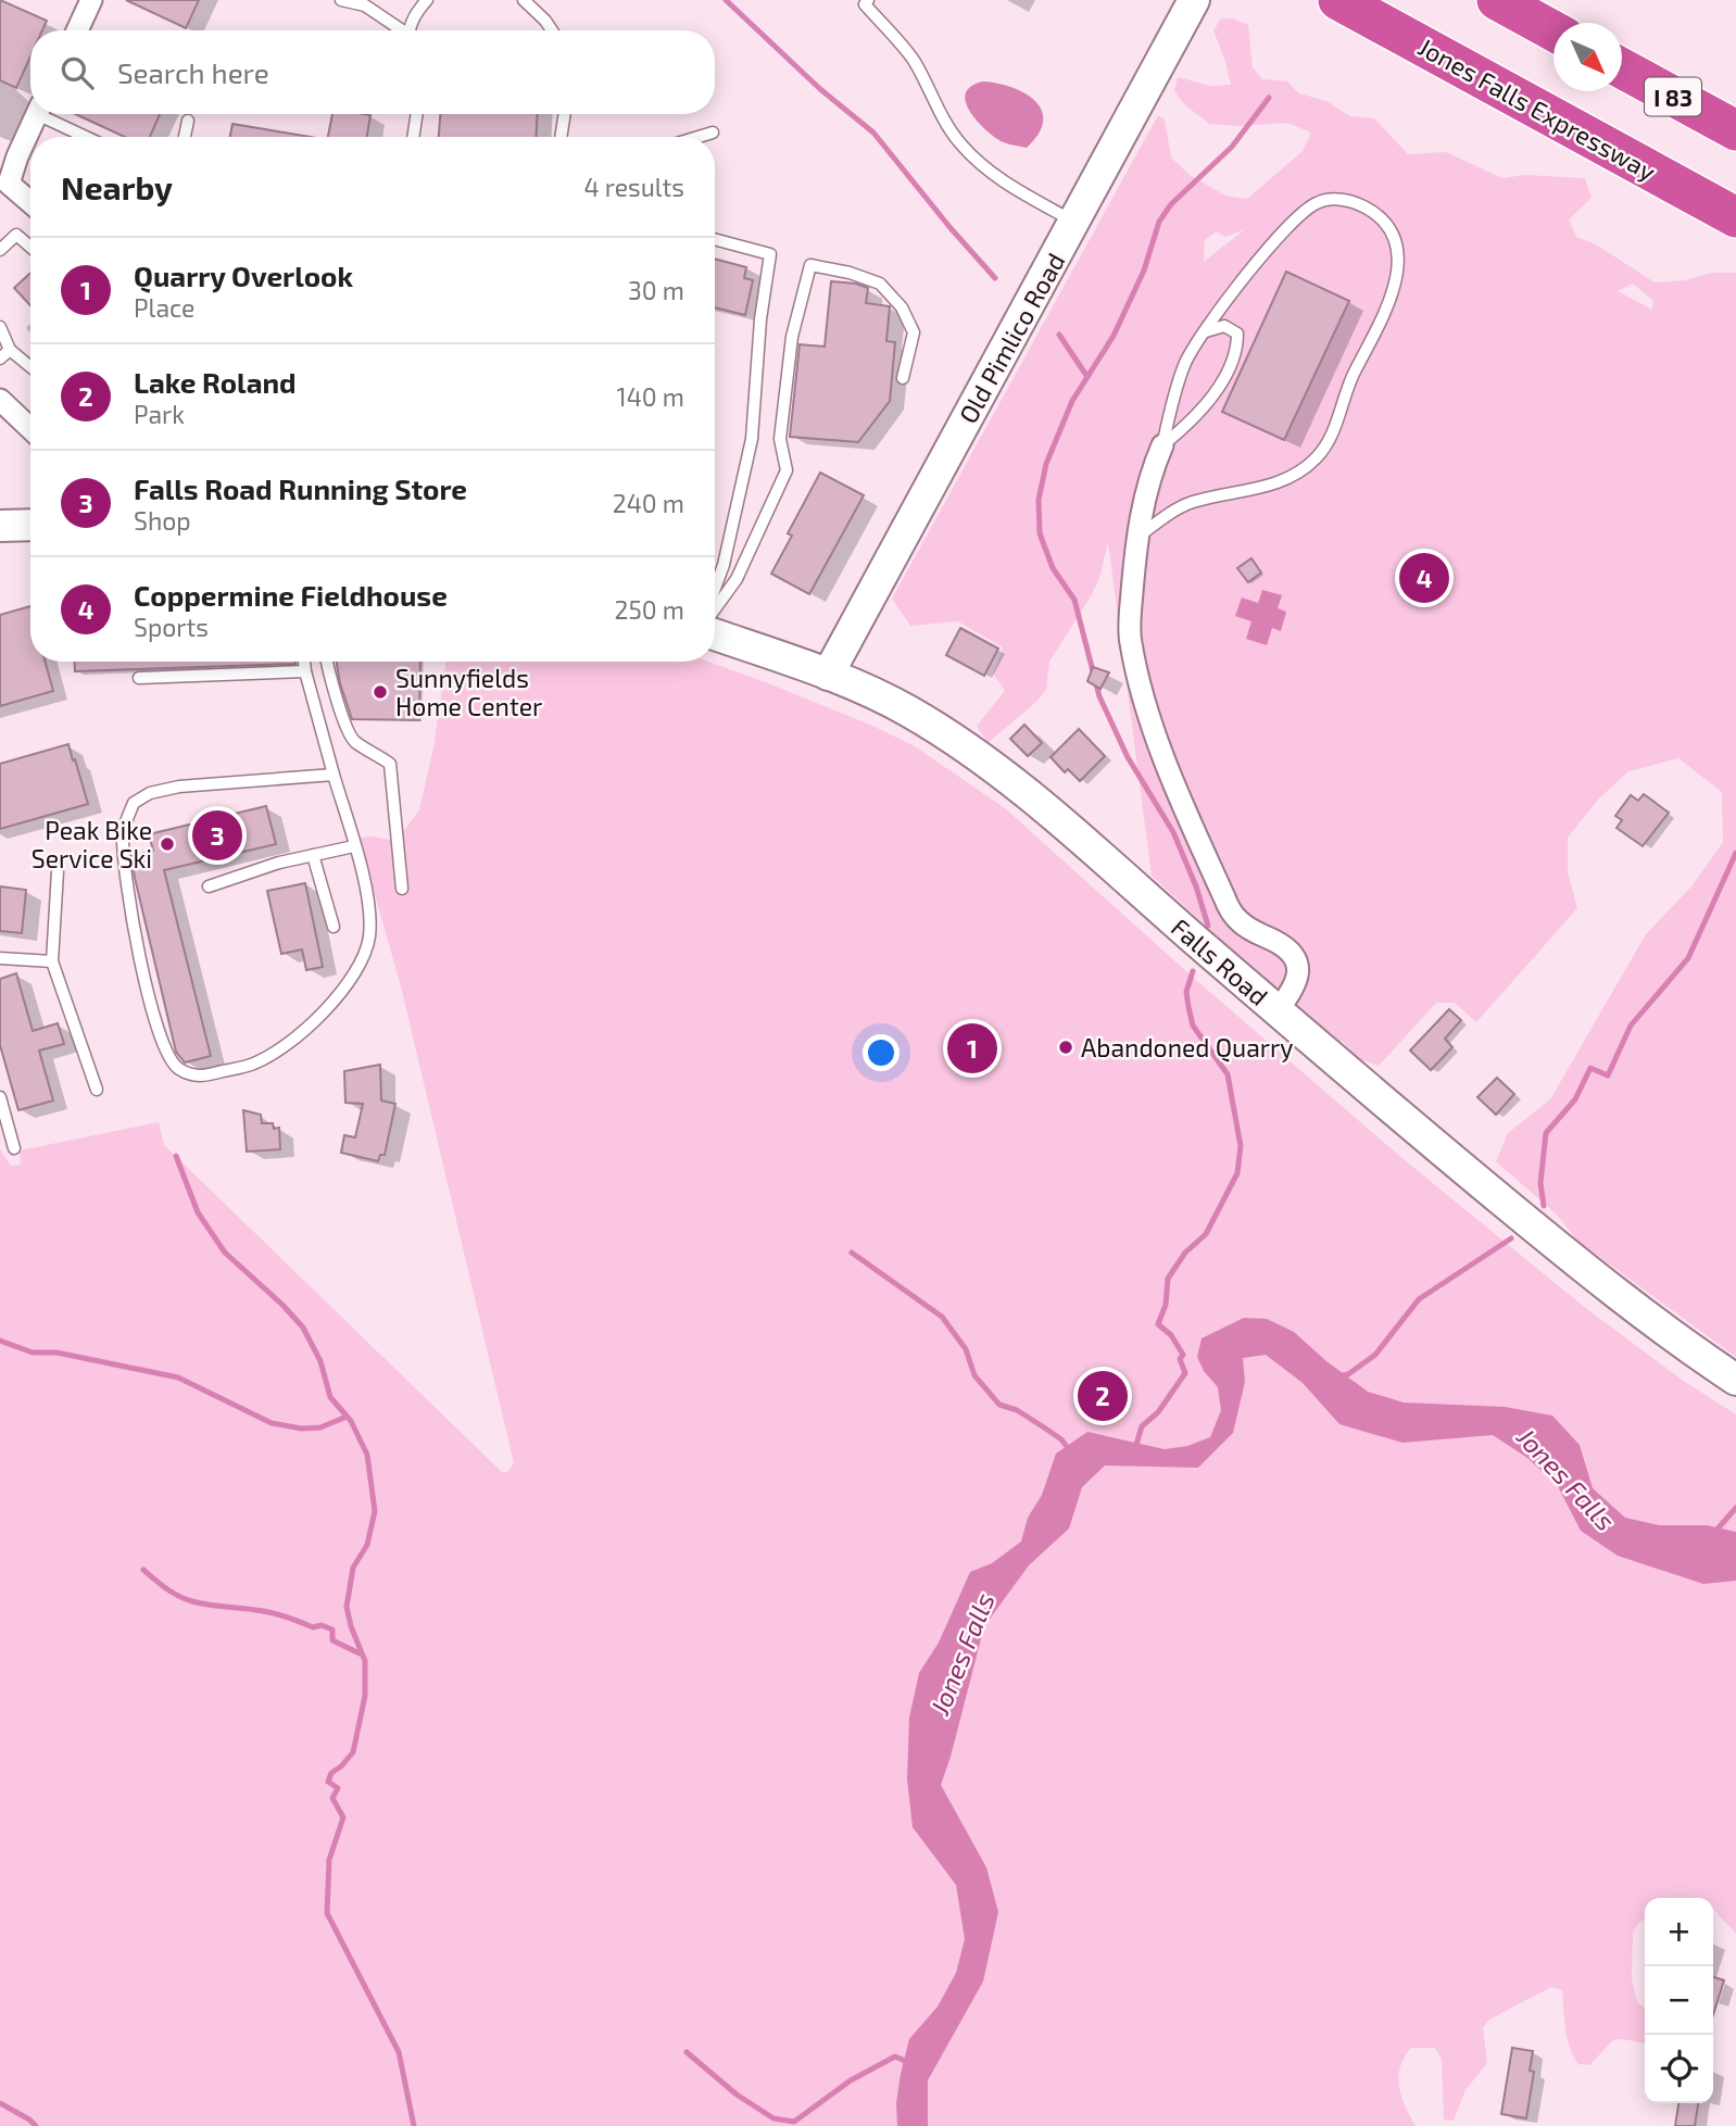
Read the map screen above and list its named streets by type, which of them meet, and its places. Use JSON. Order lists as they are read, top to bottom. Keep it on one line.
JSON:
{"streets":{"highway":["I 83","Jones Falls Expressway"],"main road":["Old Pimlico Road","Falls Road"]},"crossings":[["Old Pimlico Road","Falls Road"]],"water":["Jones Falls"],"places":["Sunnyfields Home Center","Peak Bike Service Ski","Abandoned Quarry"],"north":"bottom right","page":{"search":"Search here","heading":["Nearby","4 results"],"list":[{"mark":"1","name":"Quarry Overlook","note":"Place","value":"30 m"},{"mark":"2","name":"Lake Roland","note":"Park","value":"140 m"},{"mark":"3","name":"Falls Road Running Store","note":"Shop","value":"240 m"},{"mark":"4","name":"Coppermine Fieldhouse","note":"Sports","value":"250 m"}],"pins":["4","3","1","2"],"map_buttons":["+","−"]}}
